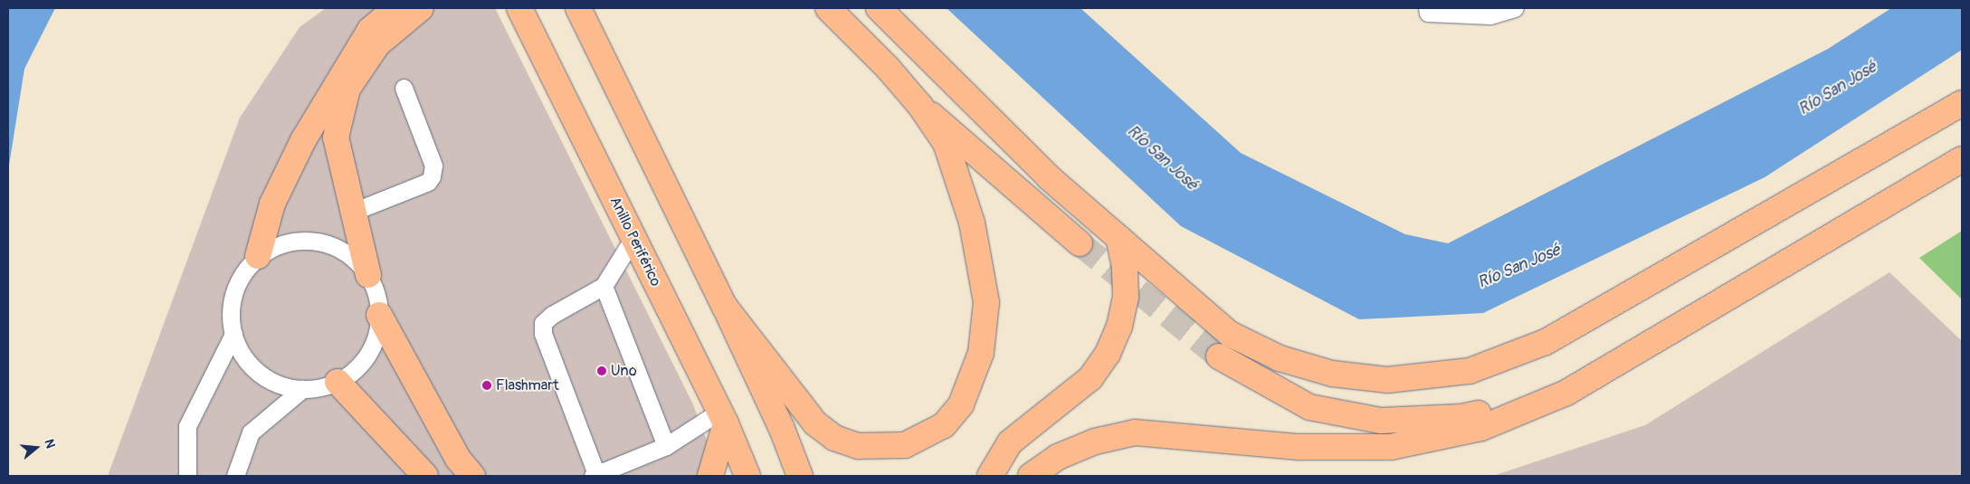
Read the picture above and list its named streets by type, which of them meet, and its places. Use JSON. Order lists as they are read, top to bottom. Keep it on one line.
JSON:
{"streets":{"main road":["Anillo Periférico"]},"water":["Río San José"],"places":["Uno","Flashmart"],"north":"right"}
